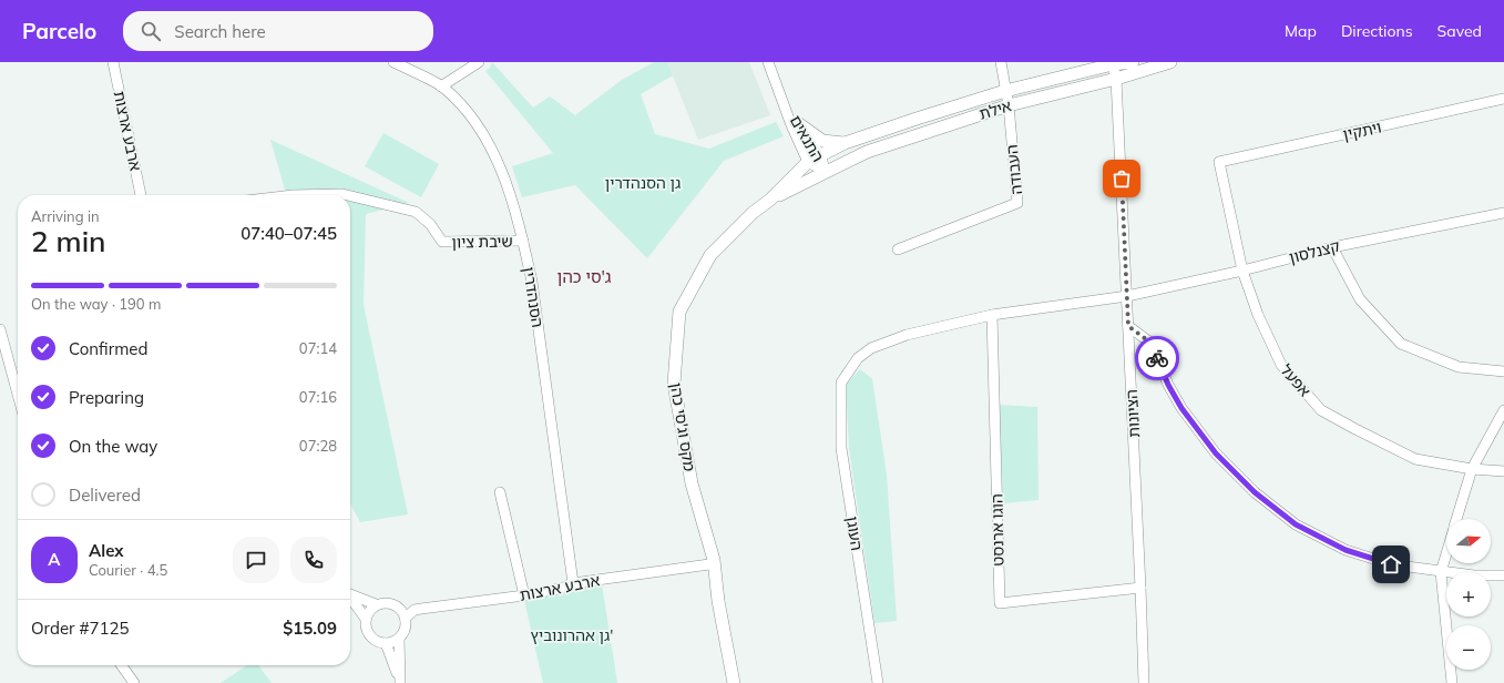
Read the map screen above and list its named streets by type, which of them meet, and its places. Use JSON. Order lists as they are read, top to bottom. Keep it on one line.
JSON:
{"streets":{"street":["אילת","ארבע ארצות","ויתקין","התנאים","העבודה","שיבת ציון","קצנלסון","הסנהדרין","אפעל","הציונות","מקס וג'סי כהן","הוגו ארנסט","העוגן"]},"crossings":[["אילת","התנאים"],["אילת","העבודה"],["אילת","הציונות"],["אילת","מקס וג'סי כהן"],["ארבע ארצות","הסנהדרין"],["ארבע ארצות","מקס וג'סי כהן"],["ויתקין","אפעל"],["התנאים","מקס וג'סי כהן"],["שיבת ציון","הסנהדרין"],["קצנלסון","אפעל"],["קצנלסון","הציונות"],["הציונות","הוגו ארנסט"],["הוגו ארנסט","העוגן"]],"districts":["ג'סי כהן"],"parks":["גן הסנהדרין","גן אהרונוביץ'"],"north":"right","page":{"header":"Parcelo","search":"Search here","nav":["Map","Directions","Saved"],"heading":["2 min","Arriving in","07:40–07:45"],"panel":["Alex","Courier · 4.5","Order #7125","$15.09"],"bar":"On the way · 190 m","list":[["Confirmed","07:14"],["Preparing","07:16"],["On the way","07:28"],"Delivered"],"map_buttons":["+","−"],"round":"A"}}
